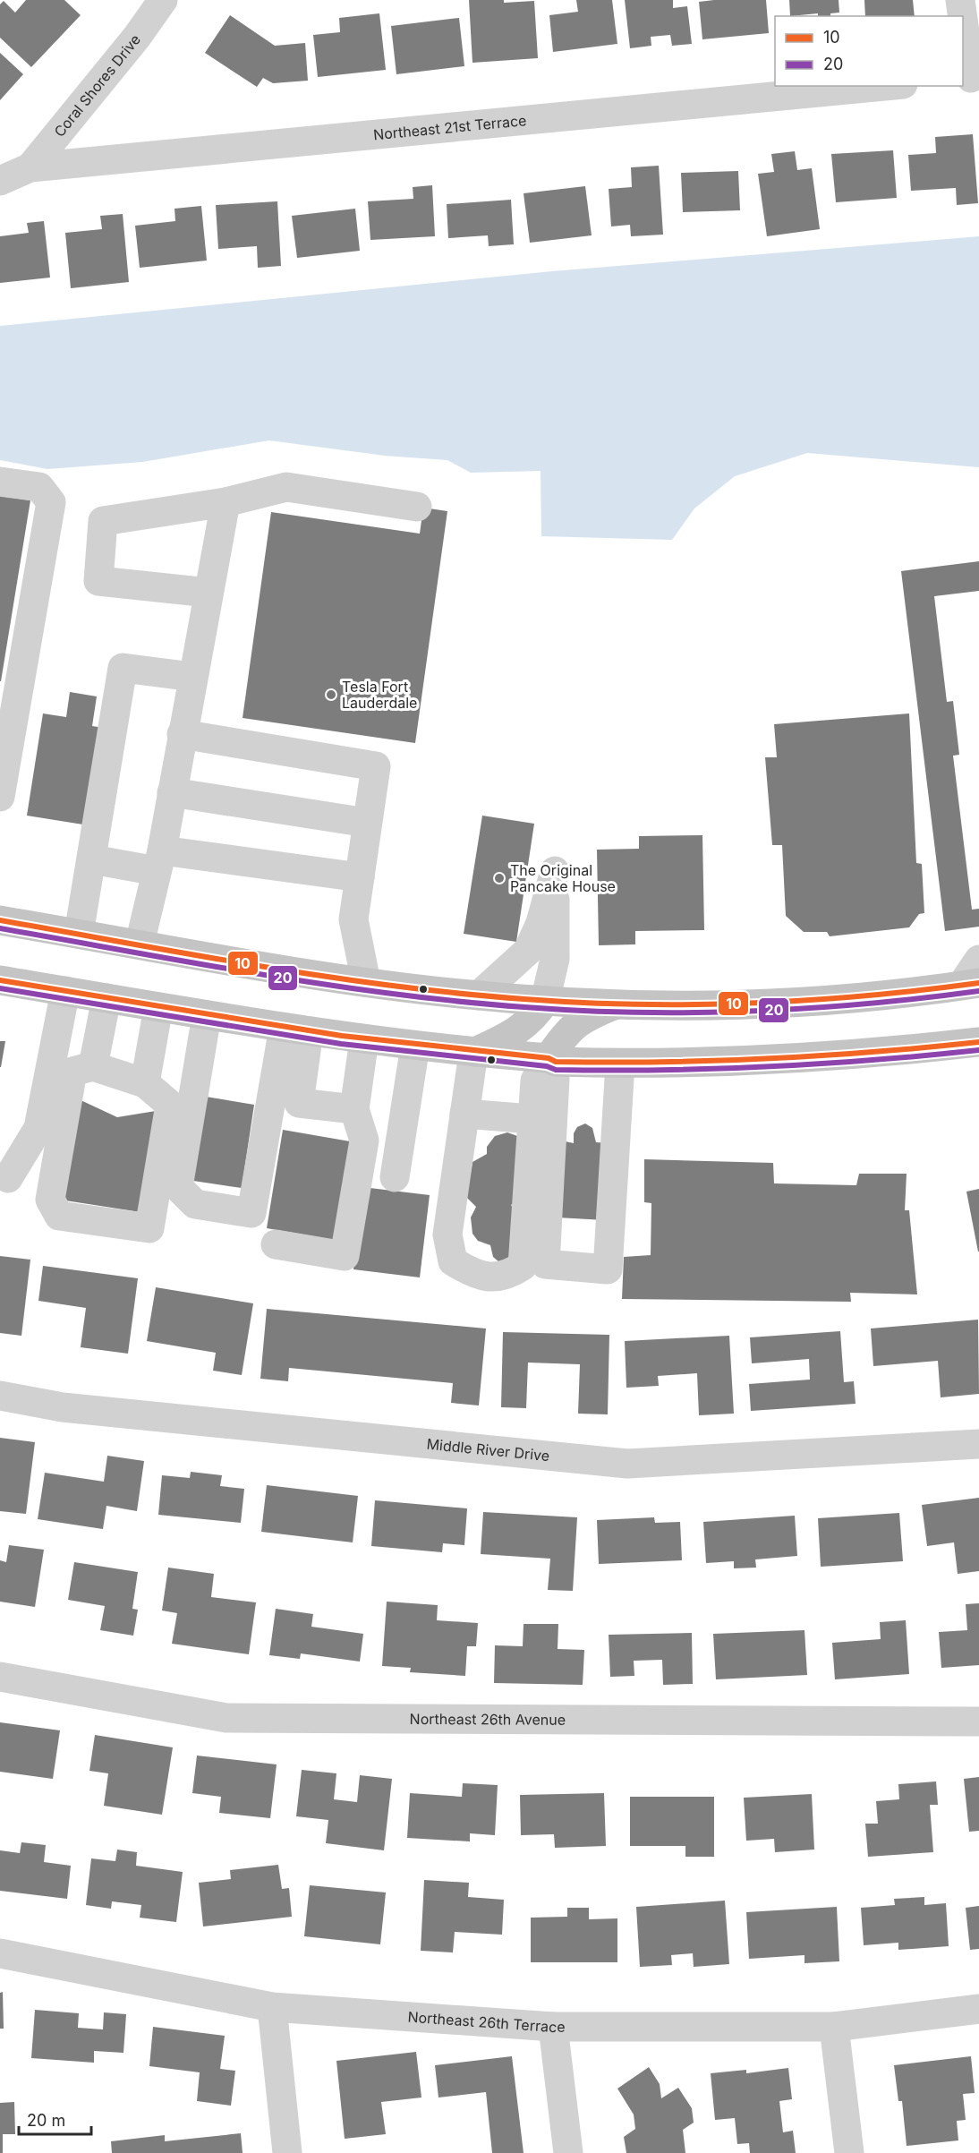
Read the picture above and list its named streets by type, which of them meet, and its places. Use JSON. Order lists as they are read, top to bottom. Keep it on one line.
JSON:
{"streets":{"street":["Coral Shores Drive","Northeast 21st Terrace","Middle River Drive","Northeast 26th Avenue","Northeast 26th Terrace"]},"crossings":[["Coral Shores Drive","Northeast 21st Terrace"]],"places":["Tesla Fort Lauderdale","The Original Pancake House"],"lines":["transit line 10","transit line 20"],"legend":["10","20"],"scale_bar":"20 m"}
